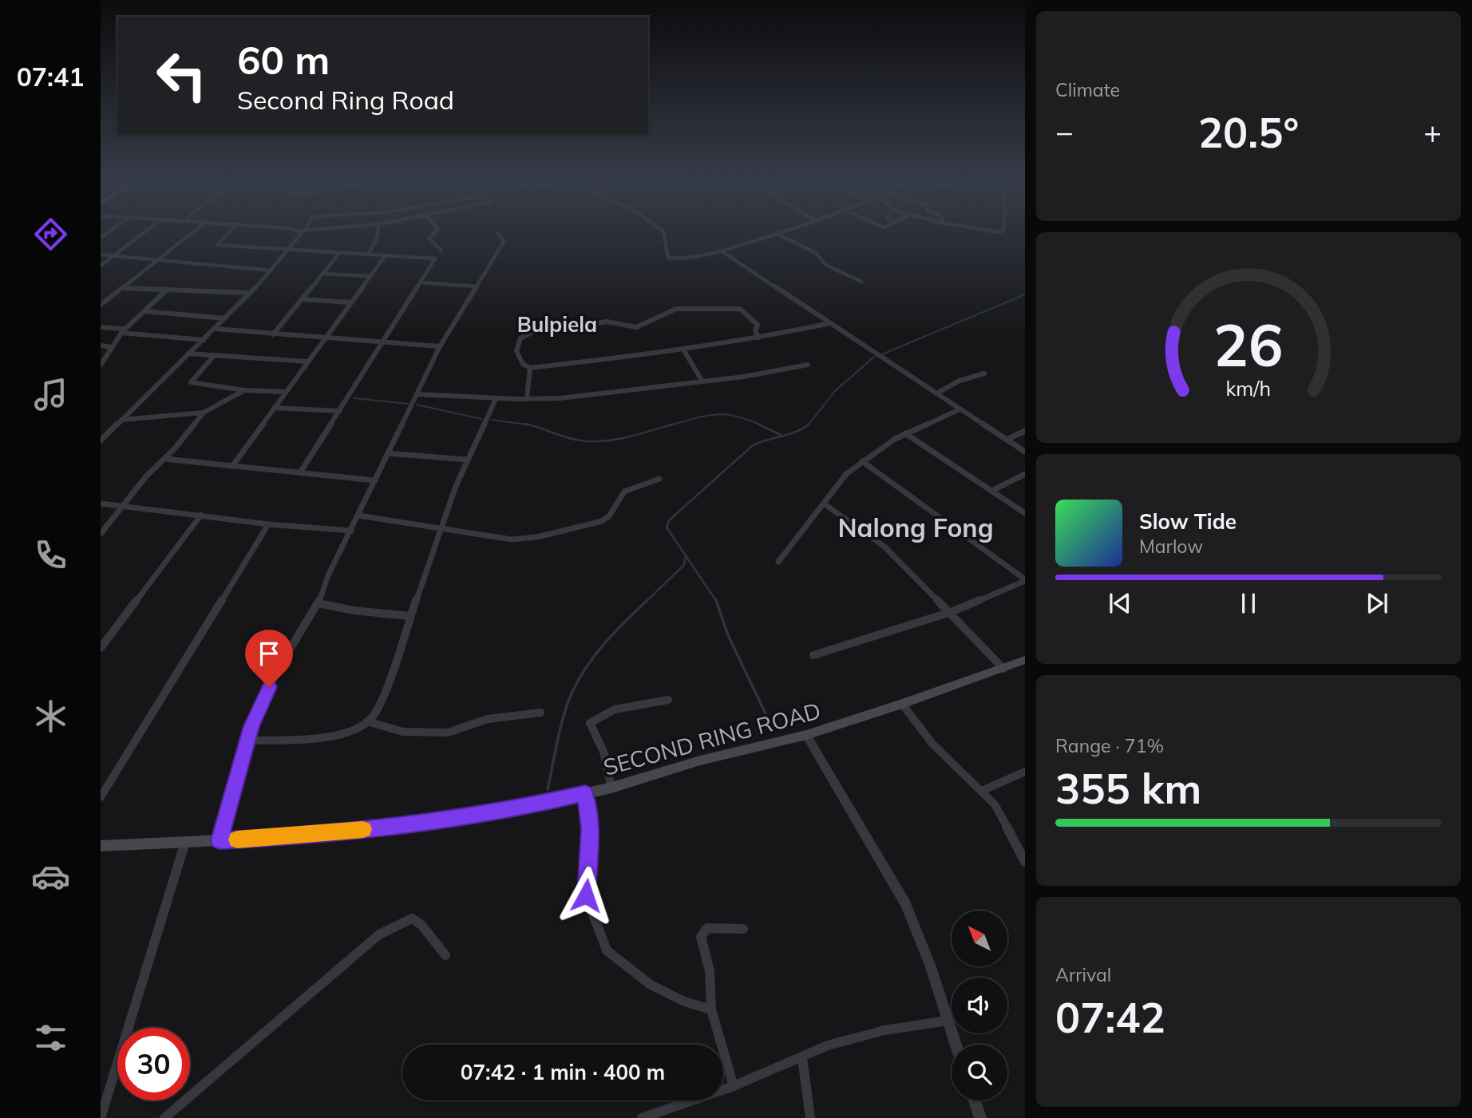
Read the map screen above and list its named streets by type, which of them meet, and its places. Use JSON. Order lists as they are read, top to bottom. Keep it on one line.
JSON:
{"streets":{"main road":["SECOND RING ROAD"]},"districts":["Bulpiela","Nalong Fong"],"north":"top left","page":{"tabs":"07:41","tile":["Climate",["Range · 71%","355 km"],["Arrival","07:42"]],"turn":["60 m","Second Ring Road"],"heat":["−","20.5°","+"],"song":["Slow Tide","Marlow"],"limit":"30","trip":"07:42 · 1 min · 400 m","gauge":["26","km/h"]}}
